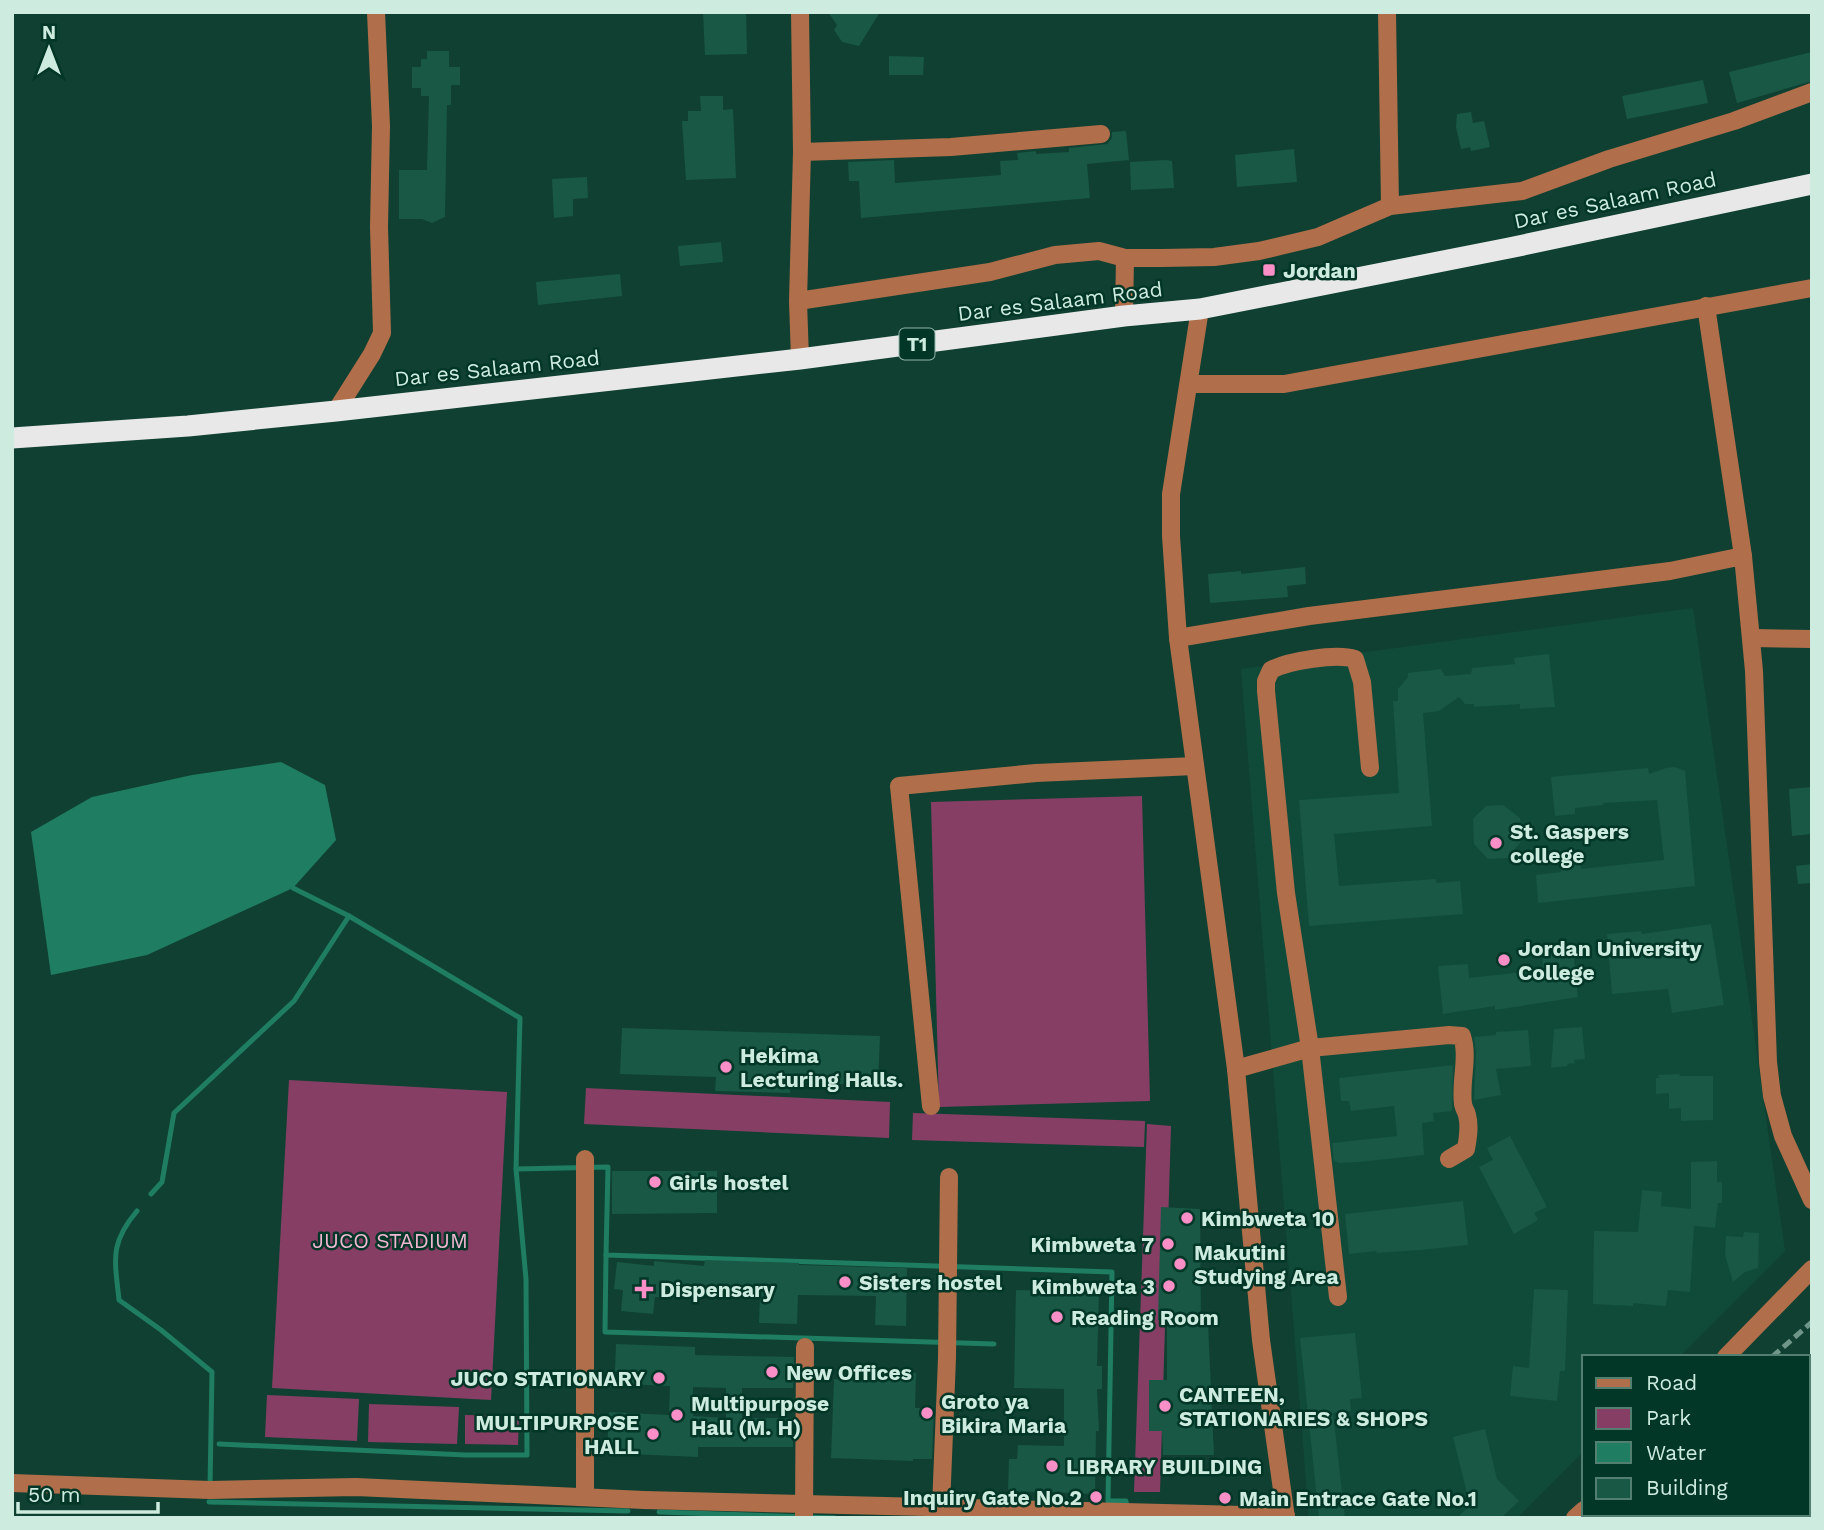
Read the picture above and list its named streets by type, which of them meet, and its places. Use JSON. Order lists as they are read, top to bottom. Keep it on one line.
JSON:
{"streets":{"highway":["Dar es Salaam Road","T1"]},"parks":["JUCO STADIUM"],"places":{"transit":["Jordan"],"other":["St. Gaspers college","Jordan University College","Hekima Lecturing Halls.","Girls hostel","Kimbweta 10","Kimbweta 7","Makutini Studying Area","Sisters hostel","Kimbweta 3","Reading Room","New Offices","JUCO STATIONARY","CANTEEN, STATIONARIES & SHOPS","Groto ya Bikira Maria","Multipurpose Hall (M. H)","MULTIPURPOSE HALL","LIBRARY BUILDING","Inquiry Gate No.2","Main Entrace Gate No.1"],"health":["Dispensary"]},"legend":["Road","Park","Water","Building"],"scale_bar":"50 m","north":"top"}
